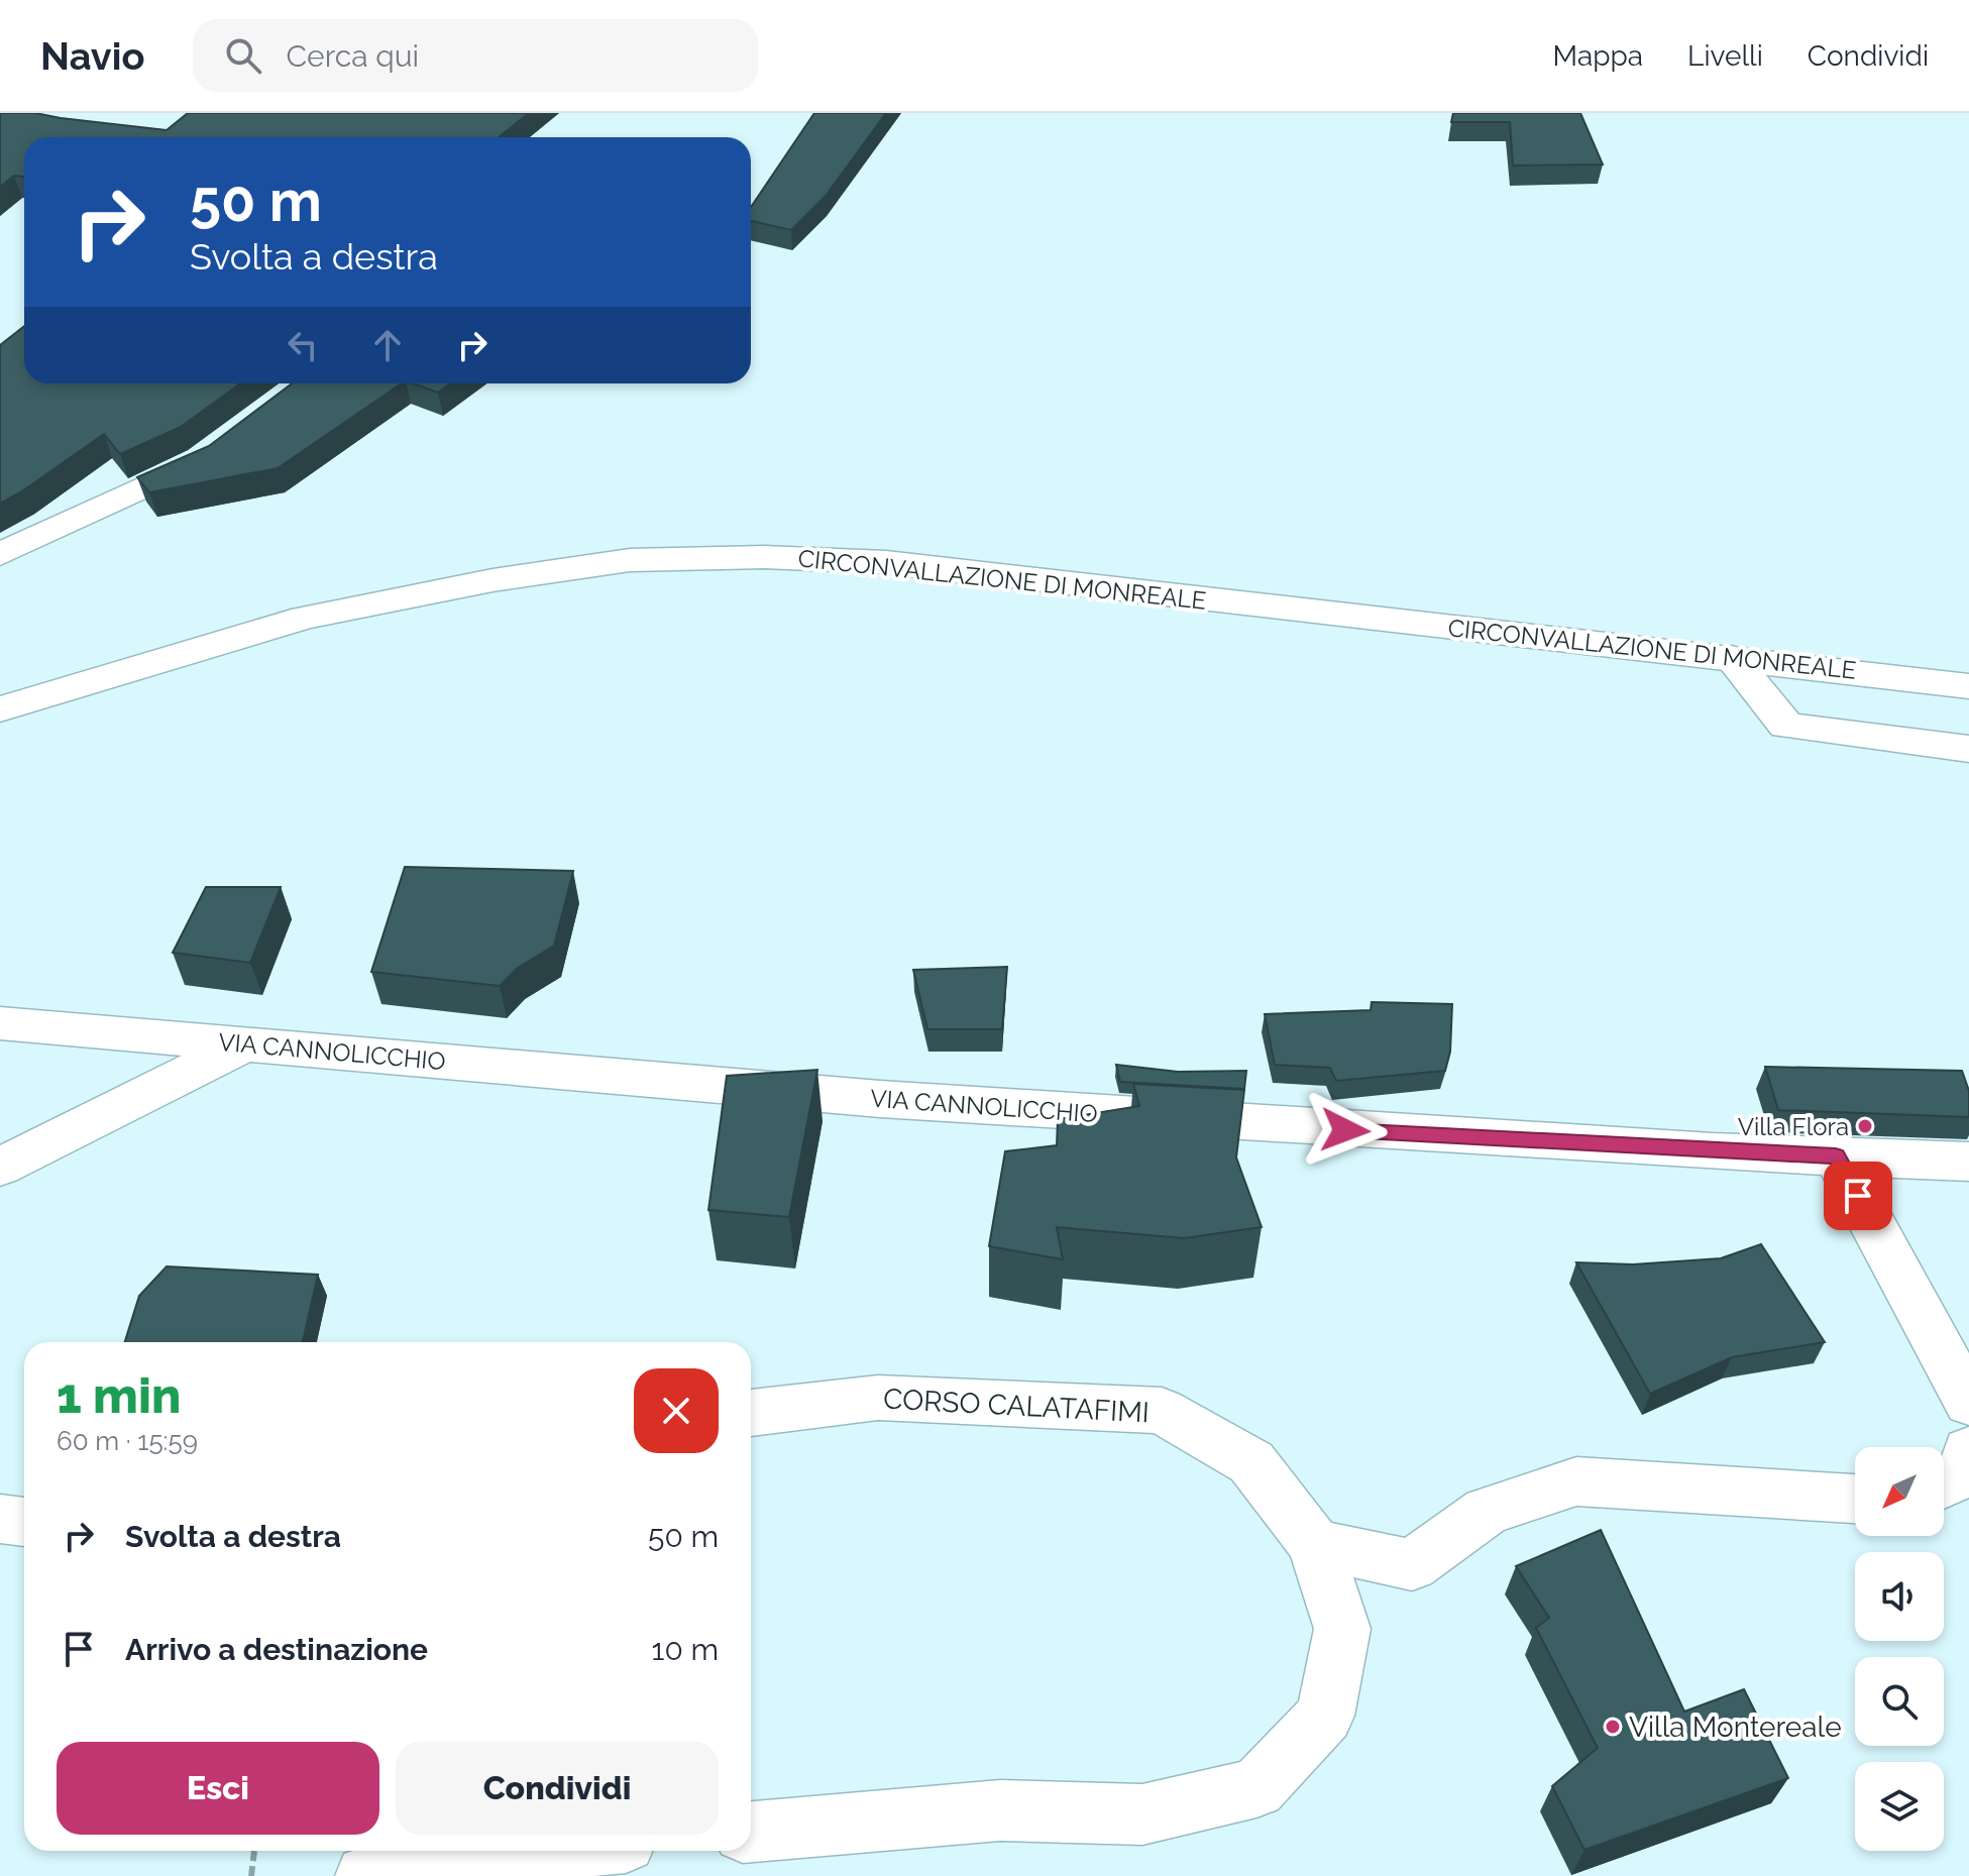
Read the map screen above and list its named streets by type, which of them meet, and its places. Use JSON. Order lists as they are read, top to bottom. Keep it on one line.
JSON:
{"streets":{"street":["CIRCONVALLAZIONE DI MONREALE","VIA CANNOLICCHIO","CORSO CALATAFIMI"]},"places":["Villa Flora","Villa Montereale"],"north":"bottom left","page":{"header":"Navio","search":"Cerca qui","nav":["Mappa","Livelli","Condividi"],"turn":["50 m","Svolta a destra"],"heading":["1 min","60 m · 15:59"],"list":[{"name":"Svolta a destra","value":"50 m"},{"name":"Arrivo a destinazione","value":"10 m"}],"buttons":["Esci","Condividi"]}}
